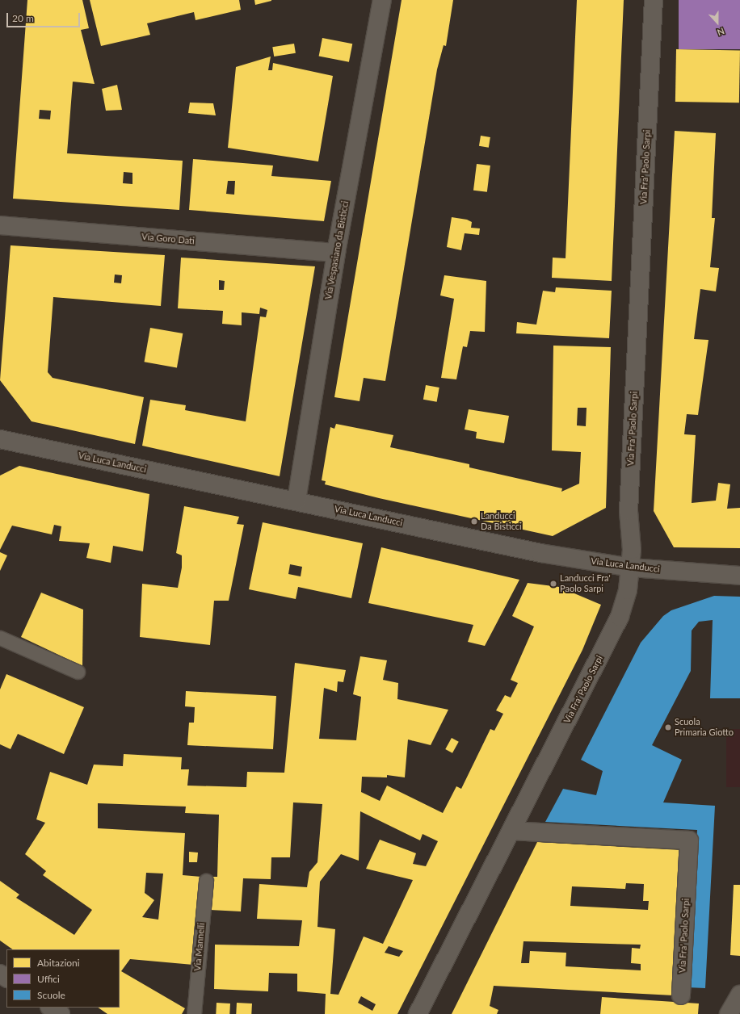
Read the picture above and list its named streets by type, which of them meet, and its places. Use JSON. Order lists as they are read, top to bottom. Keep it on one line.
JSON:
{"streets":{"street":["Via Fra' Paolo Sarpi","Via Goro Dati","Via Vespasiano da Bisticci","Via Luca Landucci"],"lane":["Via Mannelli"]},"crossings":[["Via Fra' Paolo Sarpi","Via Luca Landucci"],["Via Goro Dati","Via Vespasiano da Bisticci"],["Via Vespasiano da Bisticci","Via Luca Landucci"]],"places":["Landucci Da Bisticci","Landucci Fra' Paolo Sarpi","Scuola Primaria Giotto"],"legend":["Abitazioni","Uffici","Scuole"],"scale_bar":"20 m","north":"bottom"}
